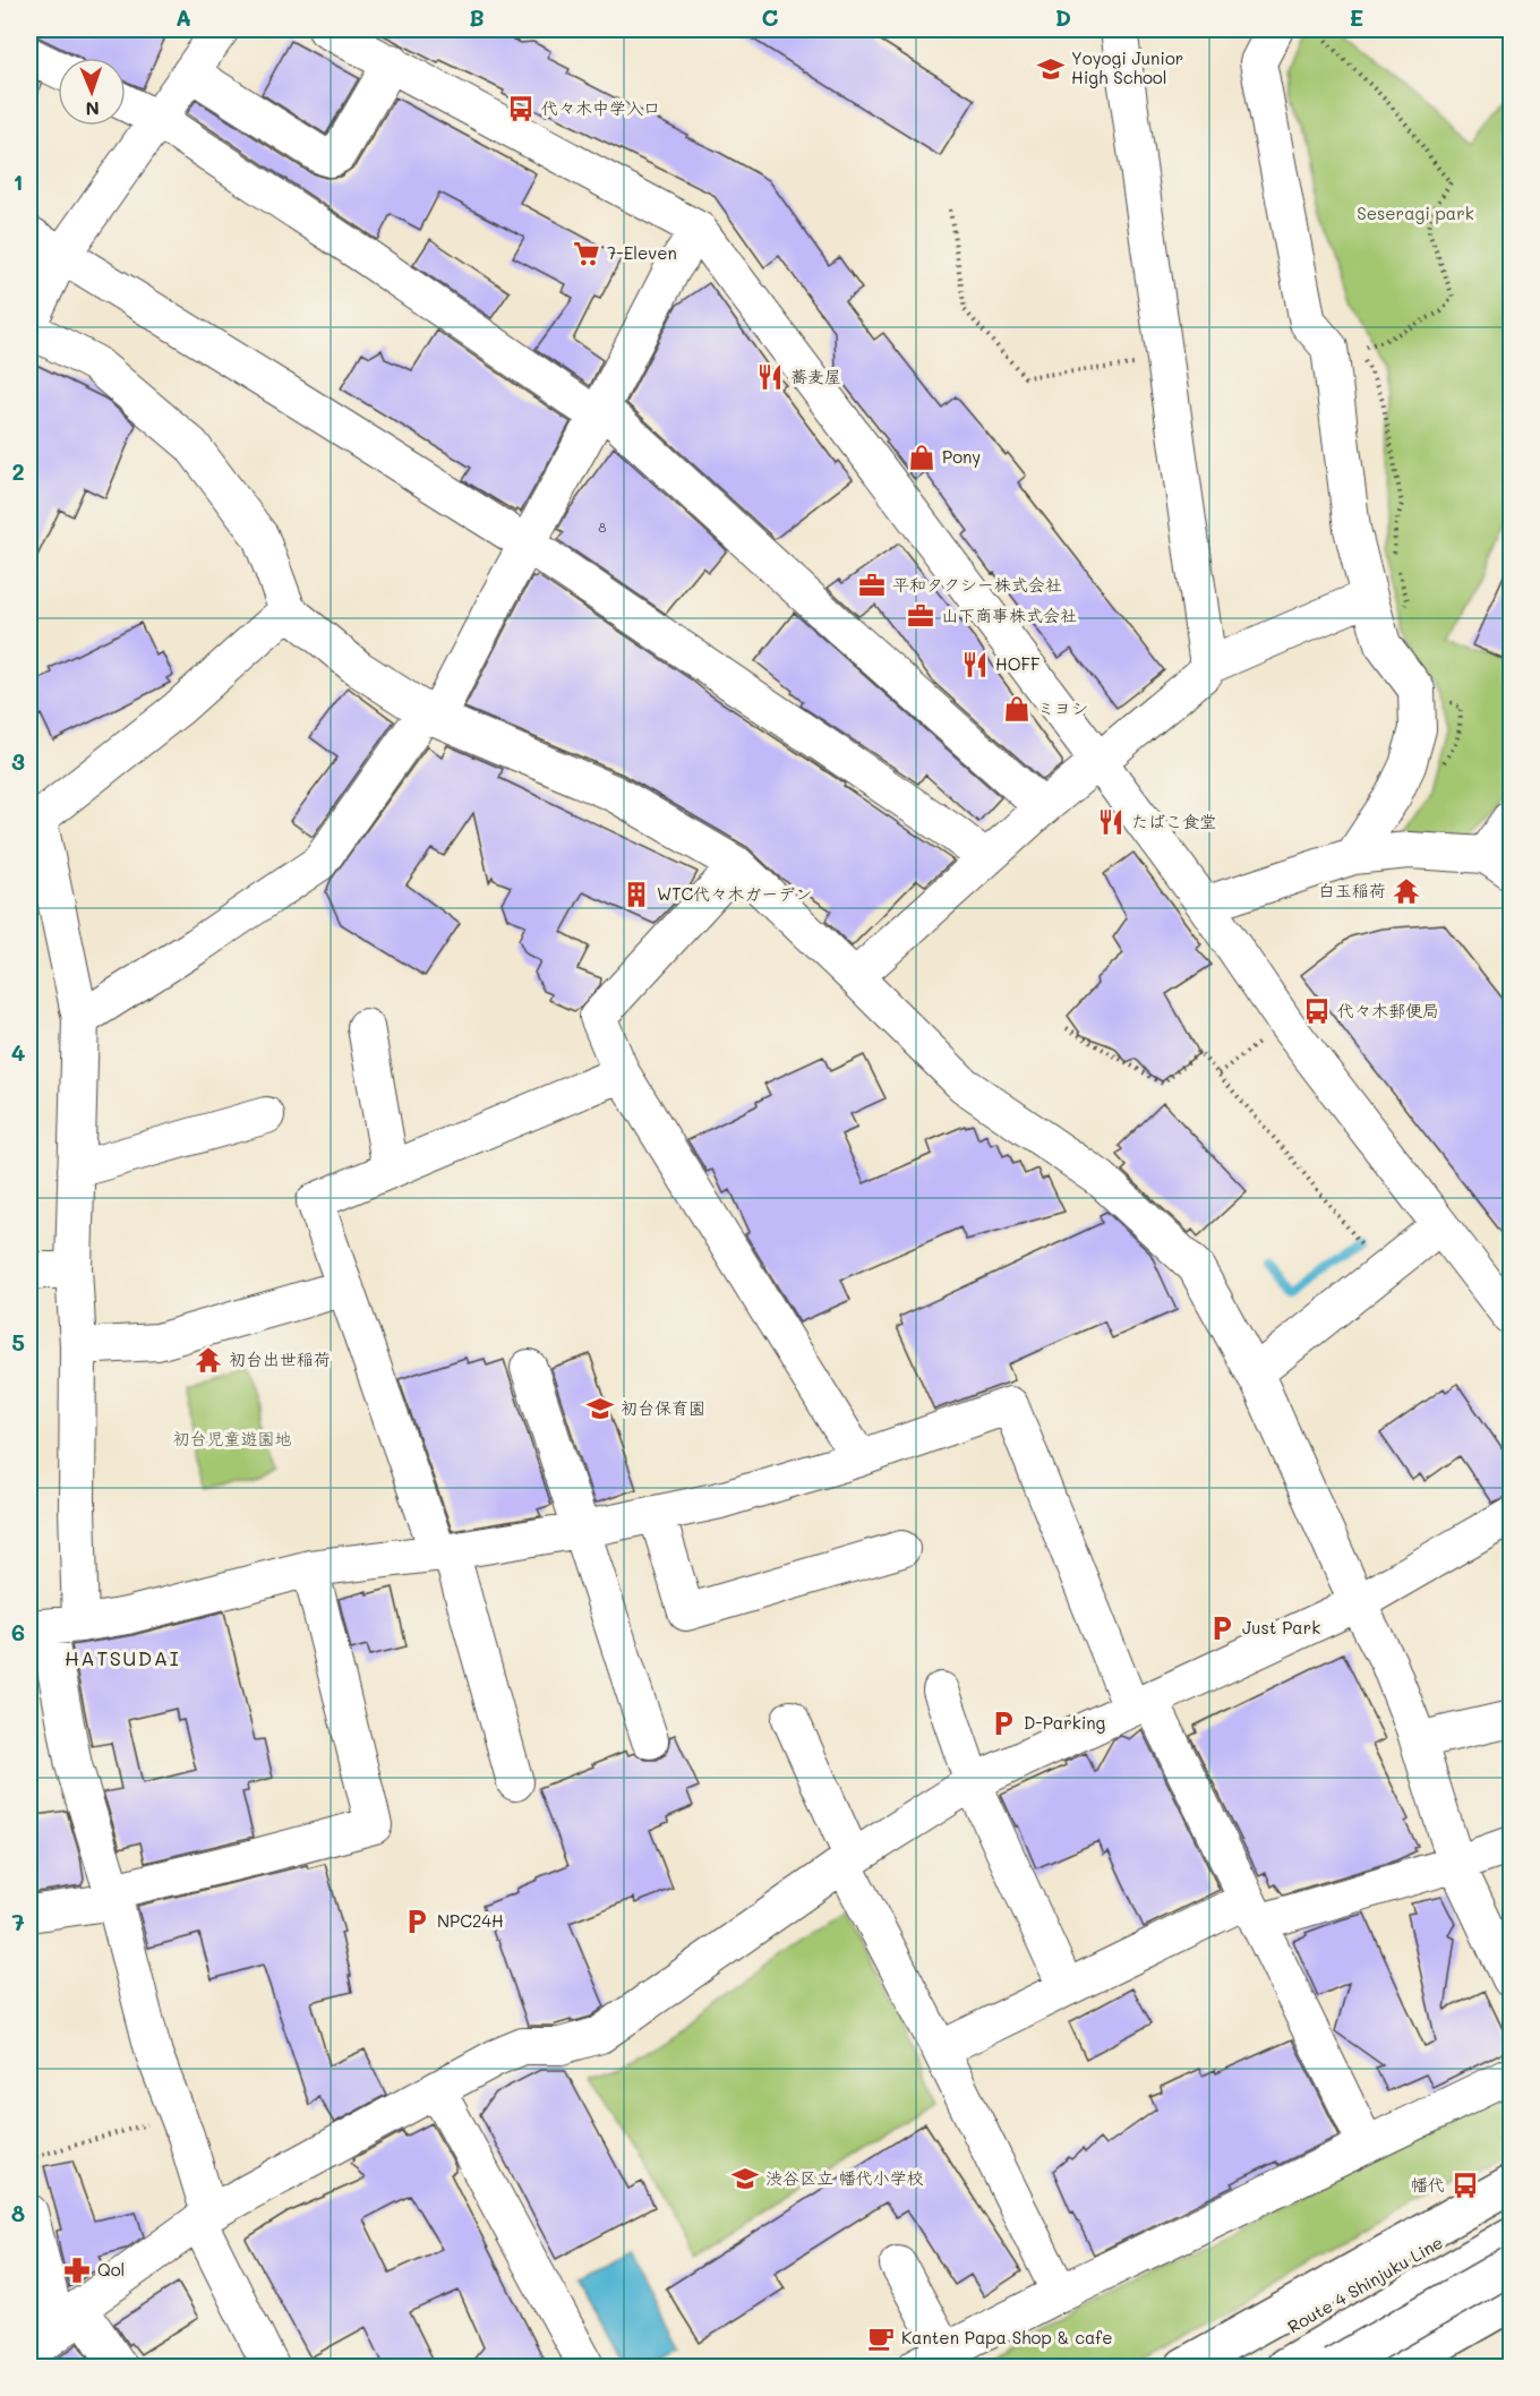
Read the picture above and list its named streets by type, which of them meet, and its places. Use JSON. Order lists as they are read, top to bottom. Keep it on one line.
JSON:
{"streets":{"highway":["Route 4 Shinjuku Line"]},"districts":["HATSUDAI"],"parks":["Seseragi park","初台児童遊園地"],"places":{"school or university":["Yoyogi Junior High School","初台保育園","渋谷区立 幡代小学校"],"bus stop":["代々木中学入口","代々木郵便局","幡代"],"supermarket":["7-Eleven"],"restaurant":["蕎麦屋","HOFF","たばこ食堂"],"shop":["Pony","ミヨシ"],"office":["平和タクシー株式会社","山下商事株式会社"],"temple":["白玉稲荷","初台出世稲荷"],"building":["WTC代々木ガーデン"],"parking":["Just Park","D-Parking","NPC24H"],"pharmacy":["Qol"],"cafe":["Kanten Papa Shop & cafe"]},"house_numbers":["8"],"north":"bottom","grid":{"columns":["A","B","C","D","E"],"rows":["1","2","3","4","5","6","7","8"]}}
